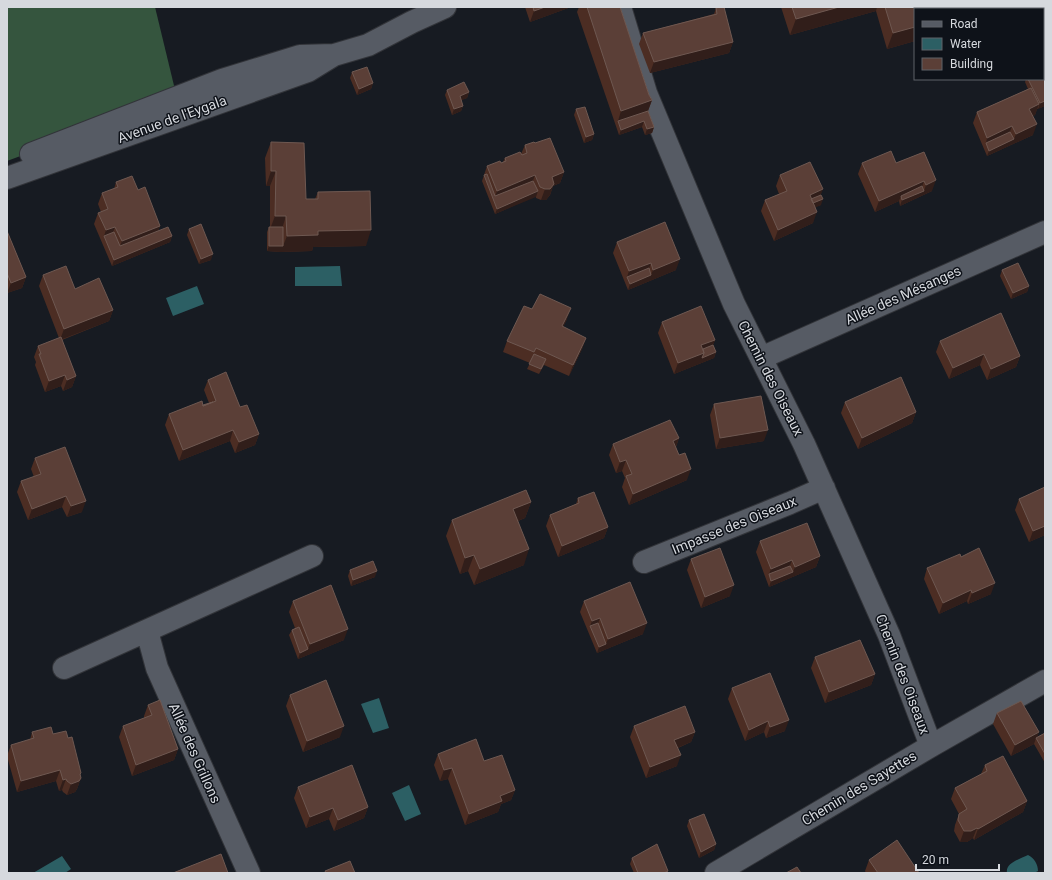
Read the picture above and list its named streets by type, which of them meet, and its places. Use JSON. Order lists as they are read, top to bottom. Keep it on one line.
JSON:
{"streets":{"street":["Avenue de l'Eygala","Allée des Mésanges","Chemin des Oiseaux","Impasse des Oiseaux","Allée des Grillons","Chemin des Sayettes"]},"crossings":[["Allée des Mésanges","Chemin des Oiseaux"],["Chemin des Oiseaux","Impasse des Oiseaux"],["Chemin des Oiseaux","Chemin des Sayettes"]],"legend":["Road","Water","Building"],"scale_bar":"20 m"}
